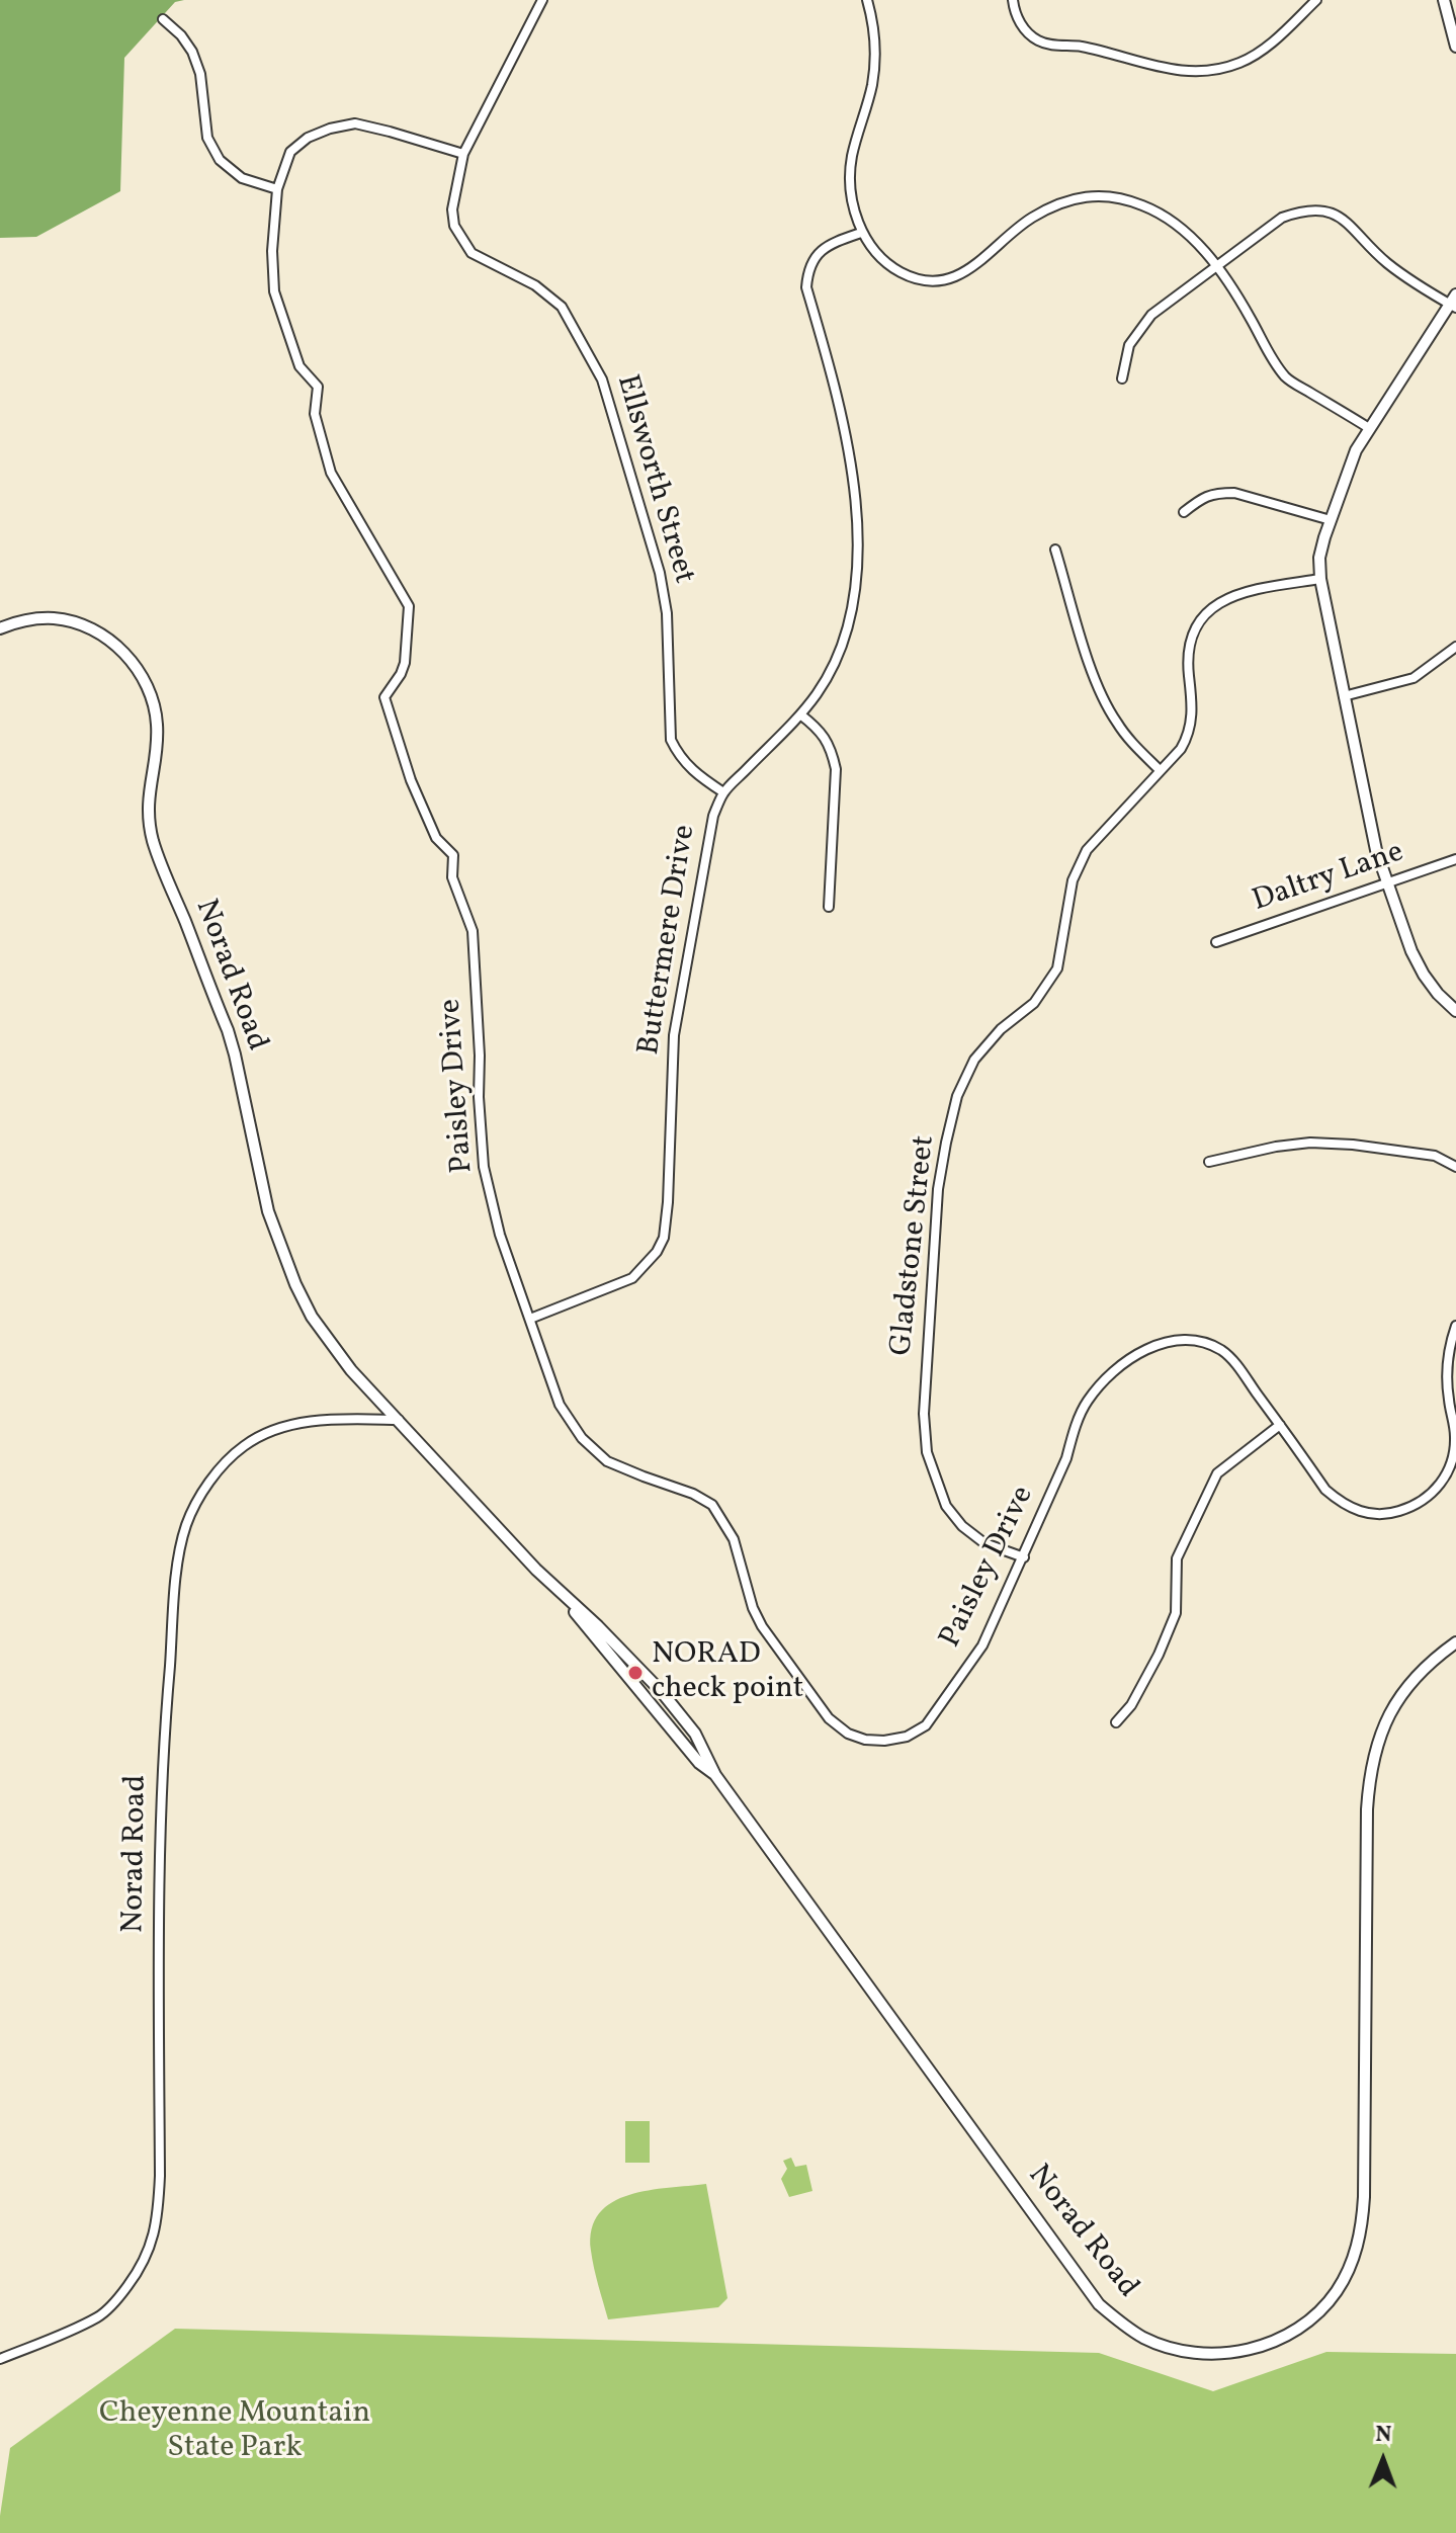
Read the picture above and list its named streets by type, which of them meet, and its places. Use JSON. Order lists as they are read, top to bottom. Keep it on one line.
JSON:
{"streets":{"street":["Ellsworth Street","Daltry Lane","Buttermere Drive","Norad Road","Paisley Drive","Gladstone Street"]},"crossings":[["Ellsworth Street","Buttermere Drive"],["Buttermere Drive","Paisley Drive"],["Paisley Drive","Gladstone Street"]],"parks":["Cheyenne Mountain State Park"],"places":["NORAD check point"],"north":"top"}
